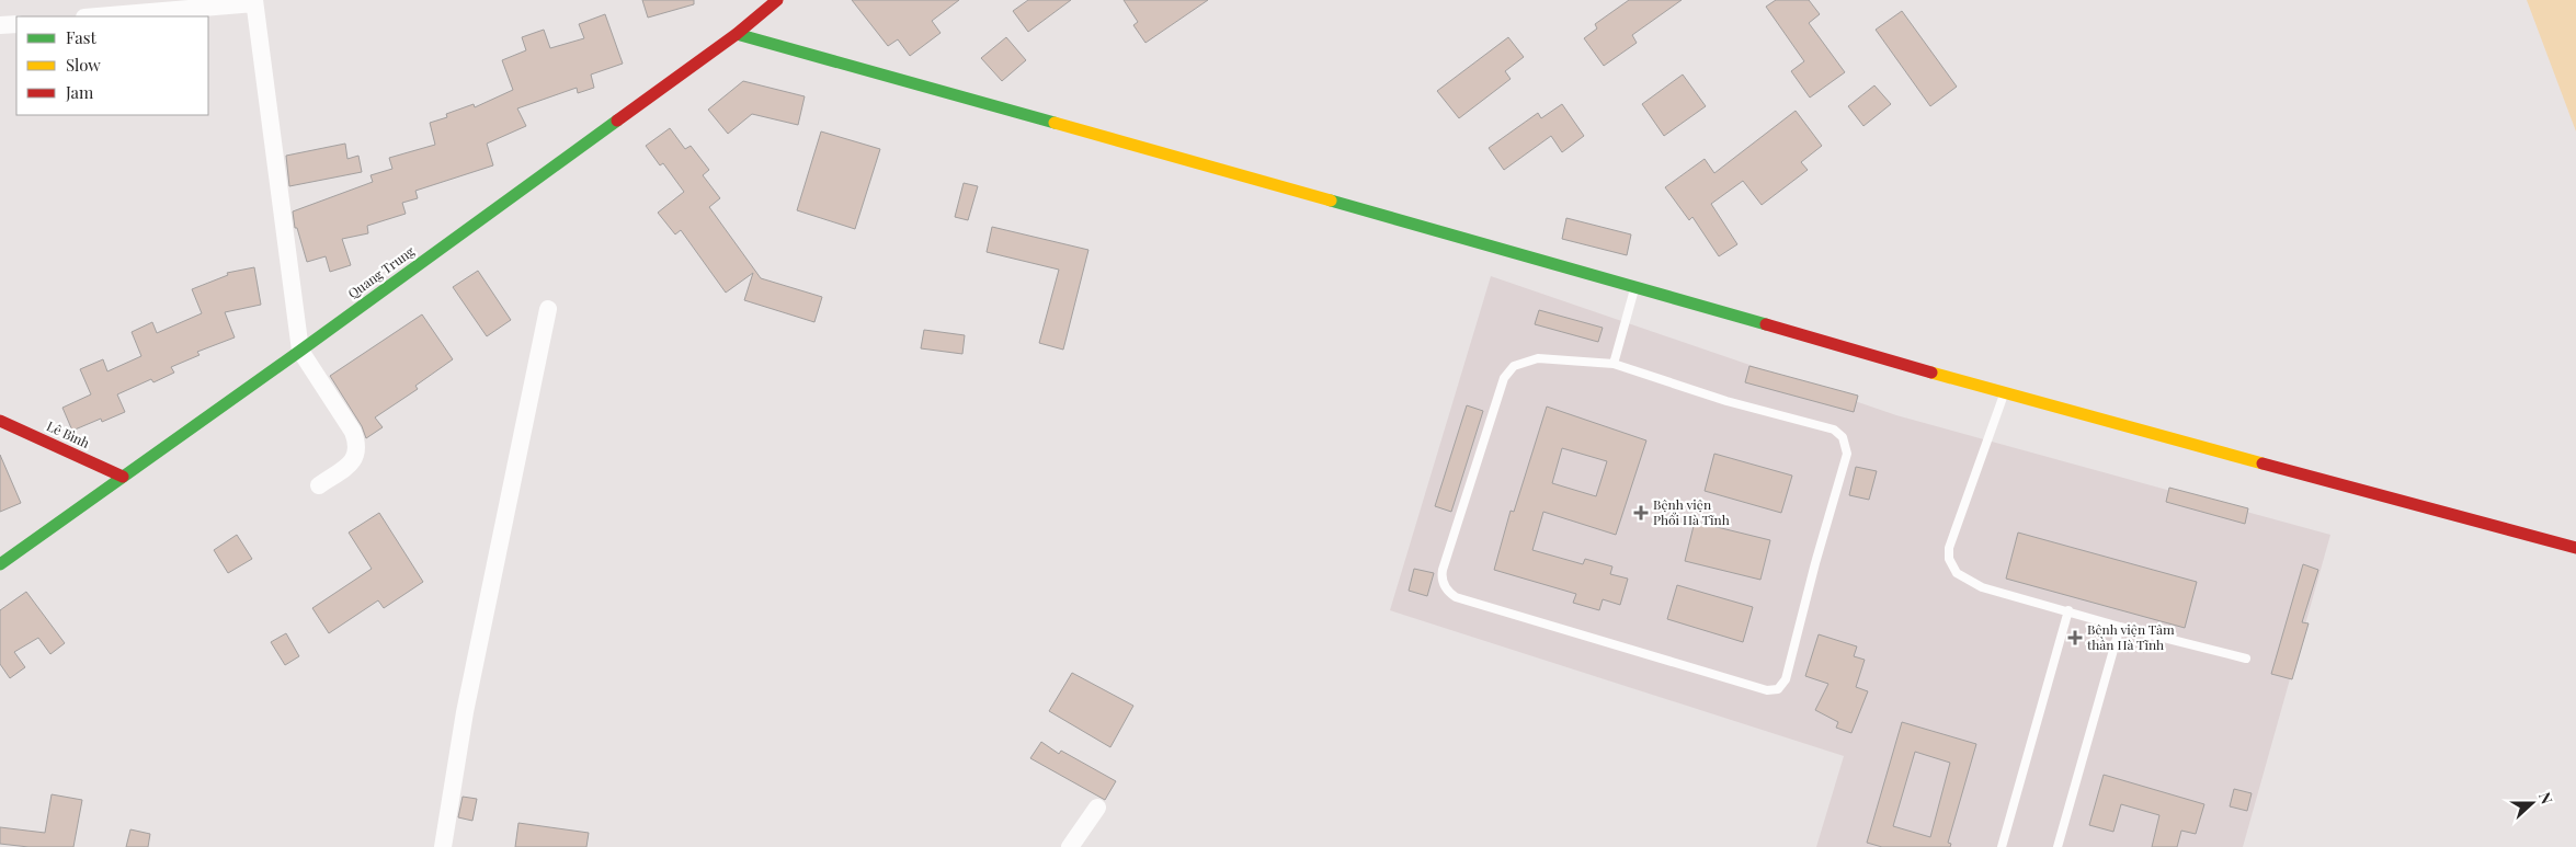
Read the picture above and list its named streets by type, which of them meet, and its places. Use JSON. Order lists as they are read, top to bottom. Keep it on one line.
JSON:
{"streets":{"street":["Quang Trung","Lê Bình"]},"crossings":[["Quang Trung","Lê Bình"]],"places":{"health":["Bệnh viện Phổi Hà Tĩnh","Bệnh viện Tâm thần Hà Tĩnh"]},"legend":["Fast","Slow","Jam"],"north":"right"}
